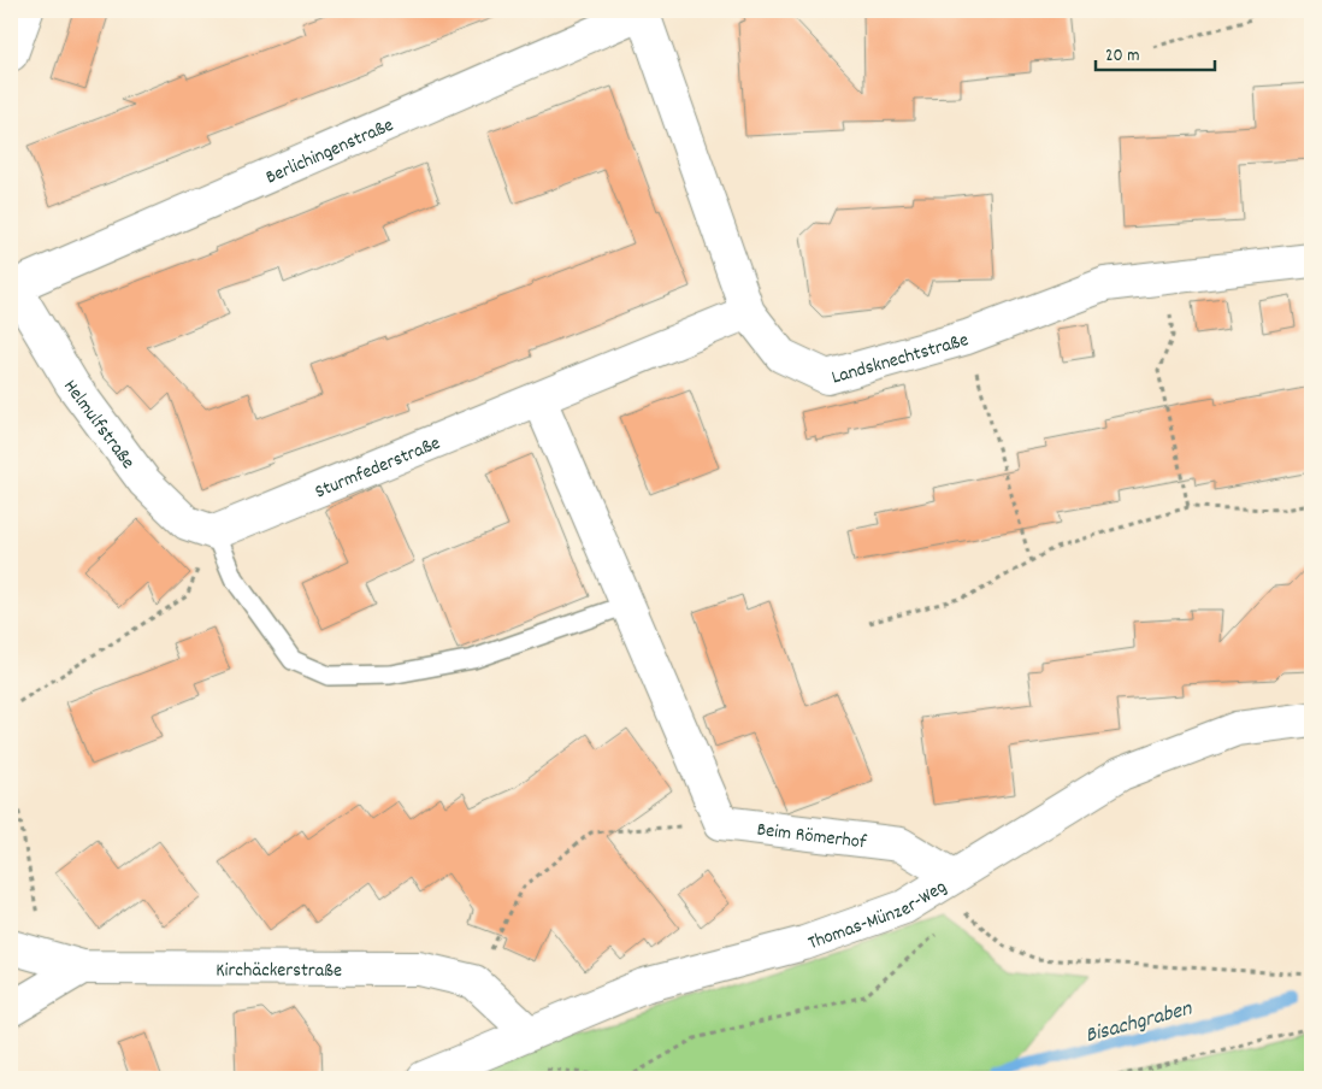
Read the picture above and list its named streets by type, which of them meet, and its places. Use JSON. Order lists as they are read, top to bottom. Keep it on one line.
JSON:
{"streets":{"street":["Berlichingenstraße","Landsknechtstraße","Helmulfstraße","Sturmfederstraße","Beim Römerhof","Thomas-Münzer-Weg","Kirchäckerstraße"]},"crossings":[["Berlichingenstraße","Landsknechtstraße"],["Berlichingenstraße","Helmulfstraße"],["Landsknechtstraße","Sturmfederstraße"],["Helmulfstraße","Sturmfederstraße"],["Beim Römerhof","Thomas-Münzer-Weg"],["Thomas-Münzer-Weg","Kirchäckerstraße"]],"water":["Bisachgraben"],"scale_bar":"20 m"}
